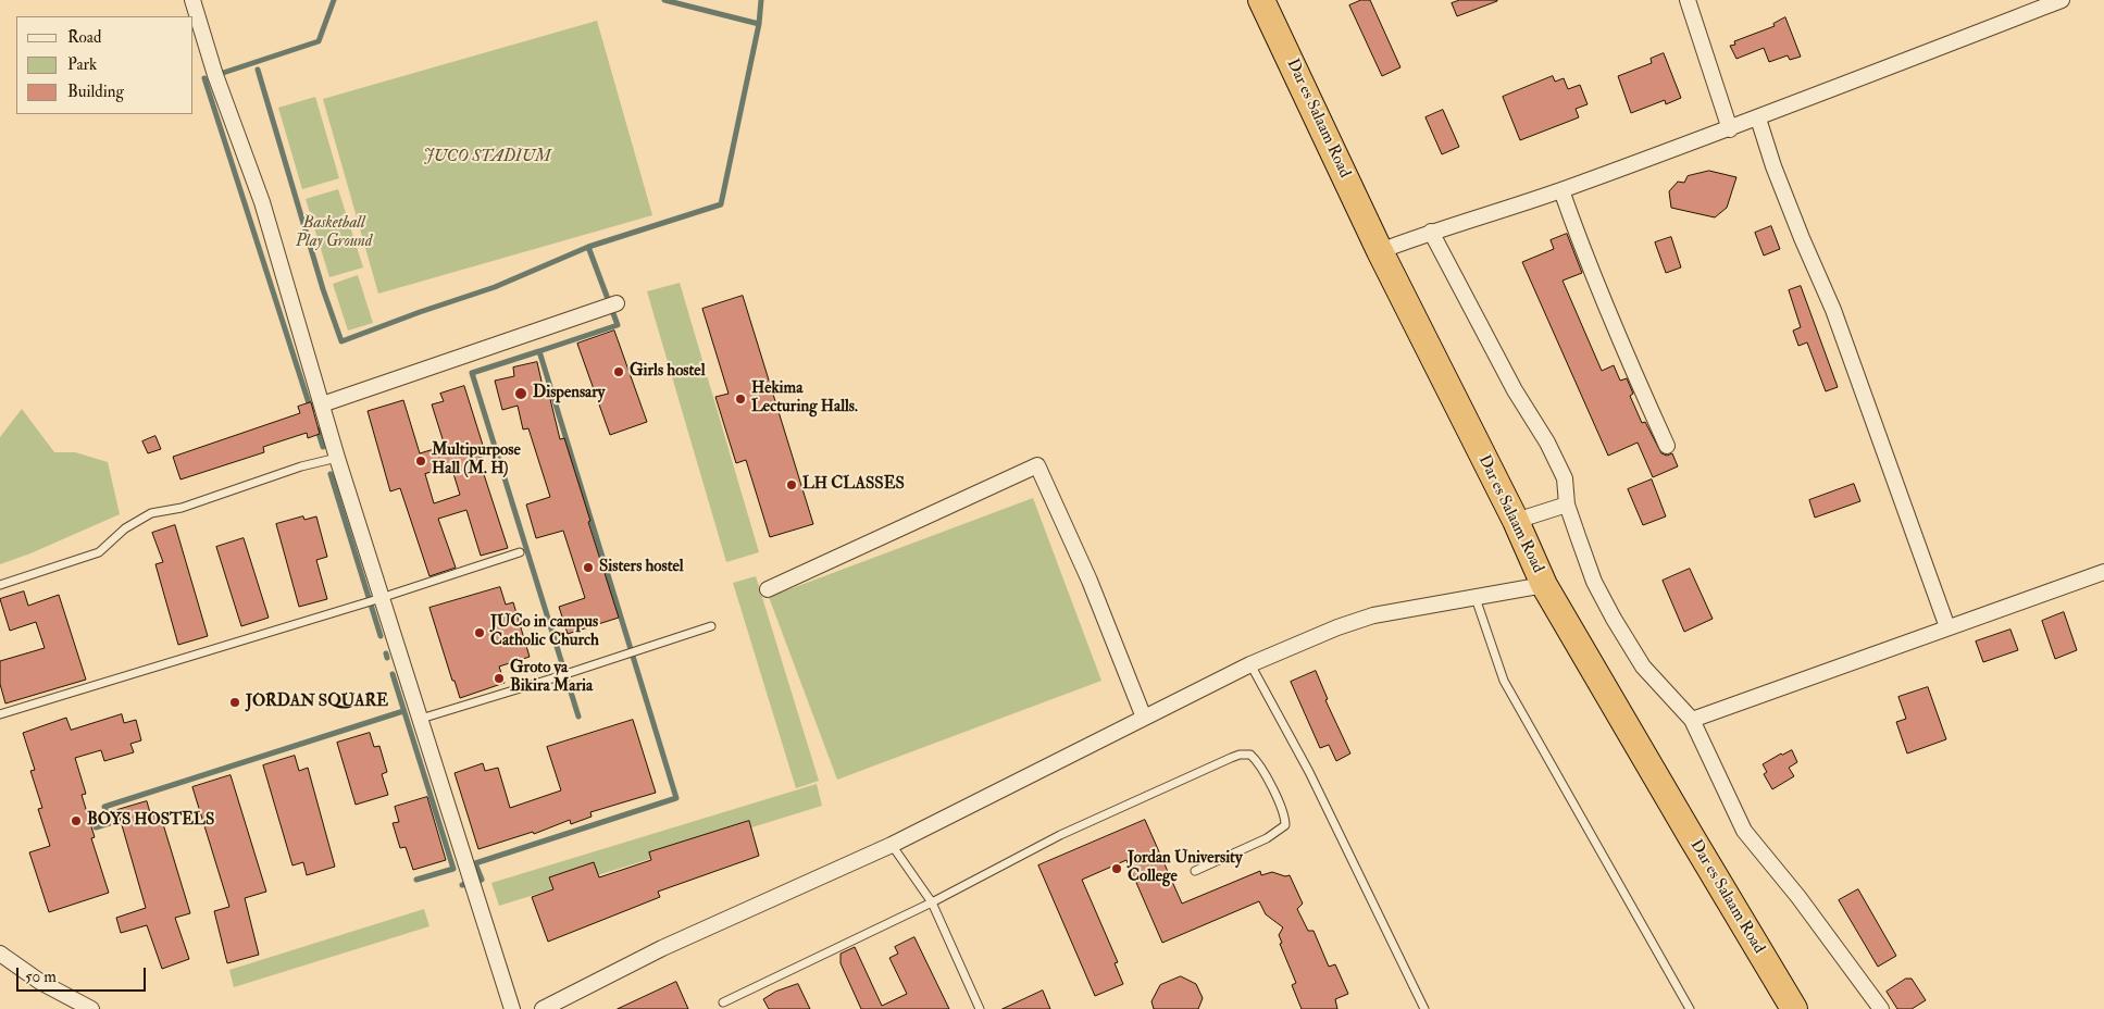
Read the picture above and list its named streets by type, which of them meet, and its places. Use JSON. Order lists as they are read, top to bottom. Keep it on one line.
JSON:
{"streets":{"highway":["Dar es Salaam Road"]},"parks":["JUCO STADIUM","Basketball Play Ground"],"places":["Girls hostel","Dispensary","Hekima Lecturing Halls.","Multipurpose Hall (M. H)","LH CLASSES","Sisters hostel","JUCo in campus Catholic Church","Groto ya Bikira Maria","JORDAN SQUARE","BOYS HOSTELS","Jordan University College"],"legend":["Road","Park","Building"],"scale_bar":"50 m"}
